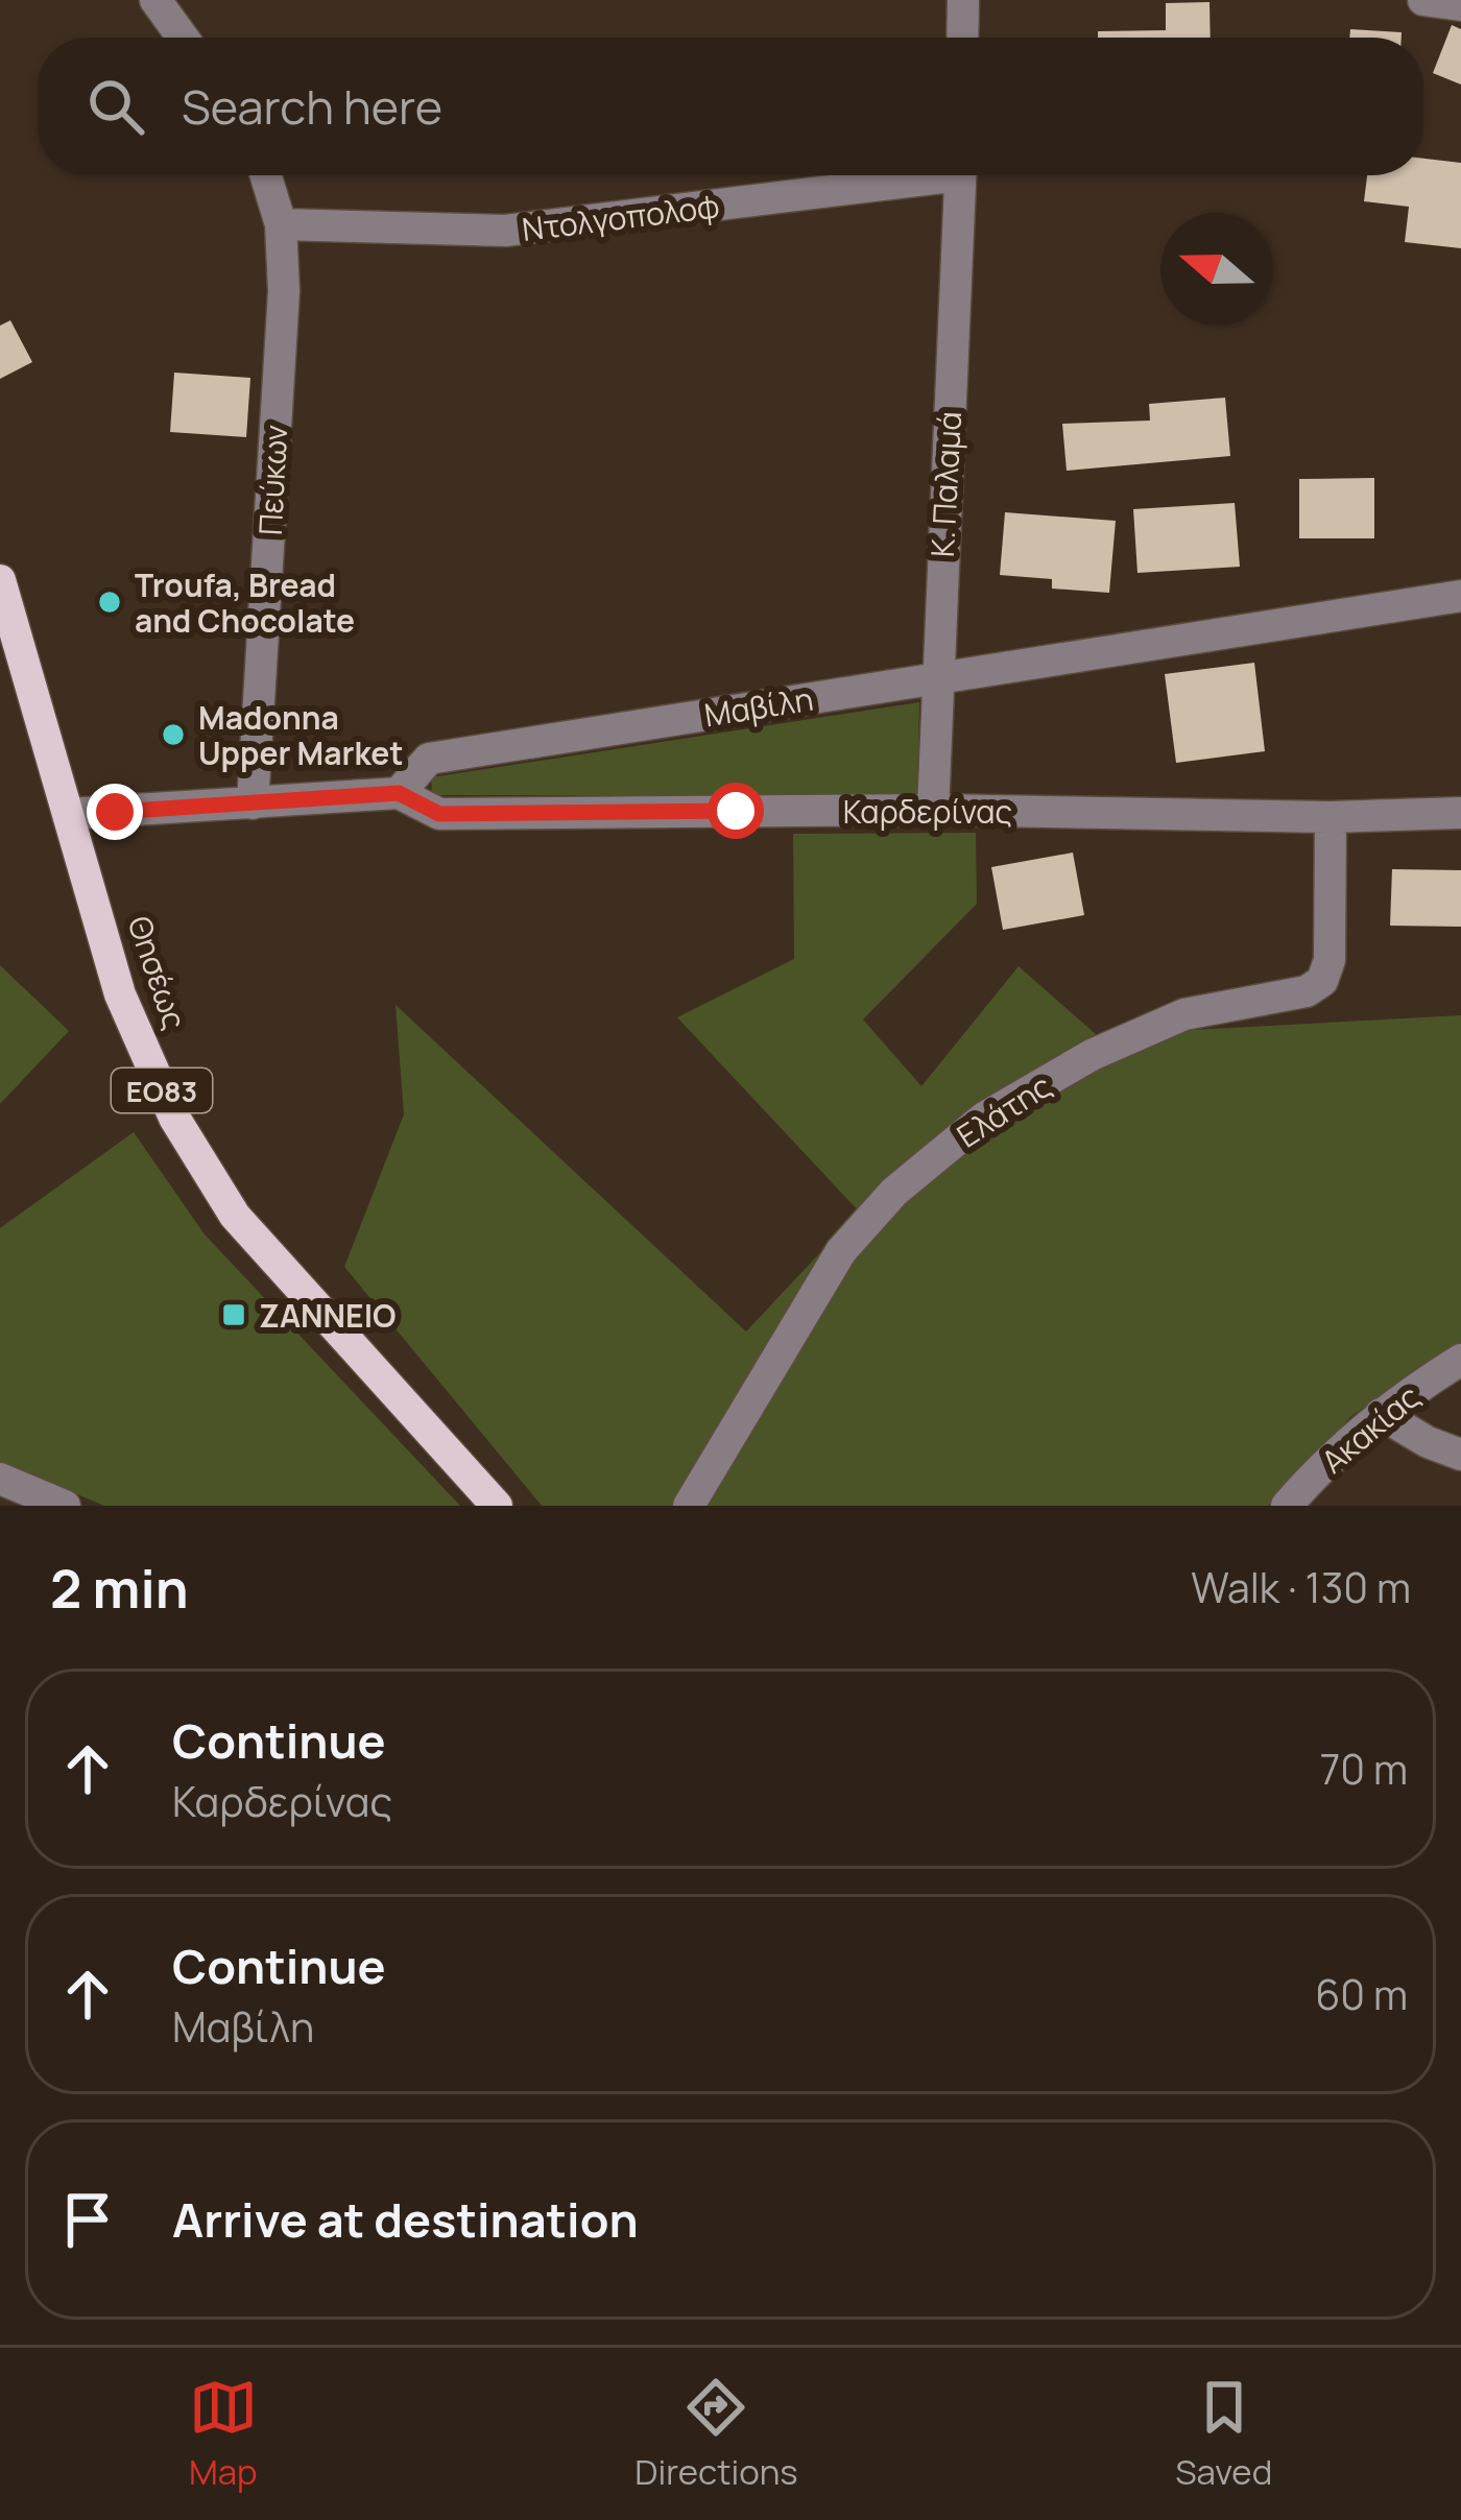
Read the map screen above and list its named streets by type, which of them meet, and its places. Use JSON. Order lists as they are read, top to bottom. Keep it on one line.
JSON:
{"streets":{"main road":["Θησέως","ΕΟ83"],"street":["Ντολγοπολοφ","Πεύκων","Κ. Παλαμά","Μαβίλη","Καρδερίνας","Ελάτης","Ακακίας"]},"crossings":[["Ντολγοπολοφ","Πεύκων"],["Κ. Παλαμά","Μαβίλη"],["Κ. Παλαμά","Καρδερίνας"],["Μαβίλη","Καρδερίνας"],["Καρδερίνας","Ελάτης"]],"places":{"other":["Troufa, Bread and Chocolate","Madonna Upper Market"],"transit":["ΖΑΝΝΕΙΟ"]},"north":"left","page":{"search":"Search here","heading":["2 min","Walk · 130 m"],"list":[["Continue","Καρδερίνας","70 m"],["Continue","Μαβίλη","60 m"],"Arrive at destination"],"nav":["Map","Directions","Saved"]}}
